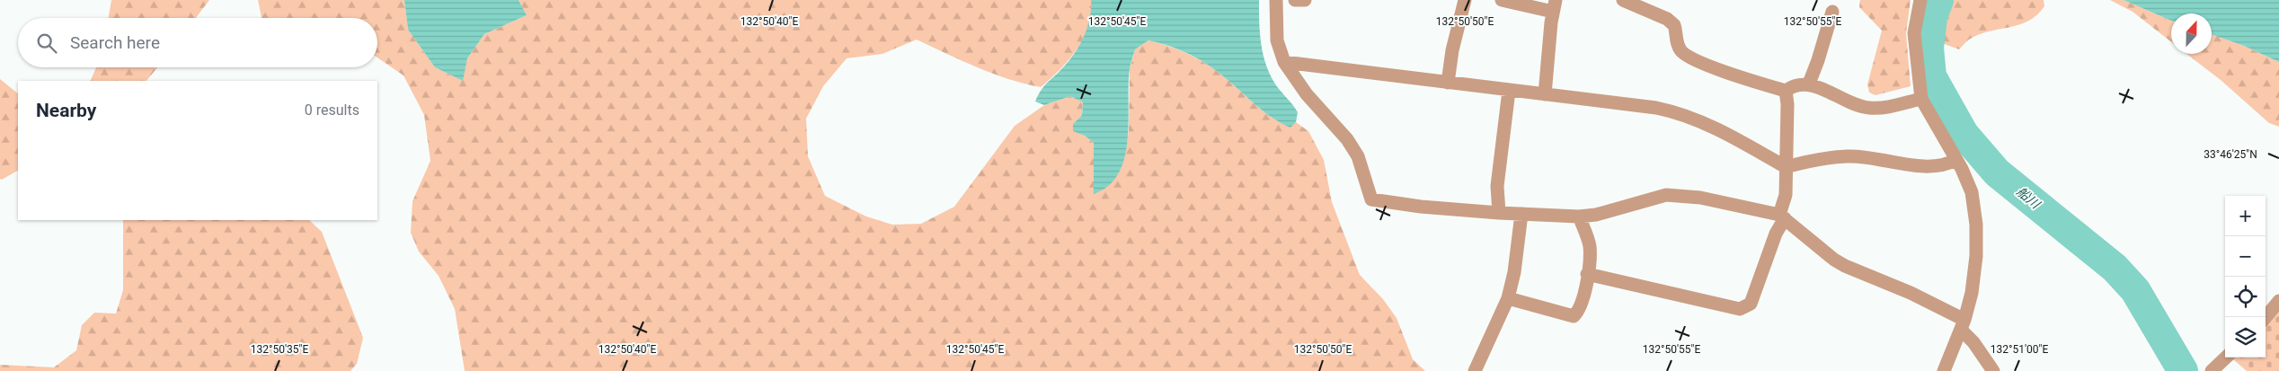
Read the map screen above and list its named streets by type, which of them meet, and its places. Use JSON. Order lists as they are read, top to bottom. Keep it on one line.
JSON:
{"water":["船川"],"north":"top","page":{"search":"Search here","heading":["Nearby","0 results"],"map_buttons":["+","−"]},"coordinates":["132°50'40\"E","132°50'45\"E","132°50'50\"E","132°50'55\"E","33°46'25\"N","132°50'35\"E","132°51'00\"E"]}
